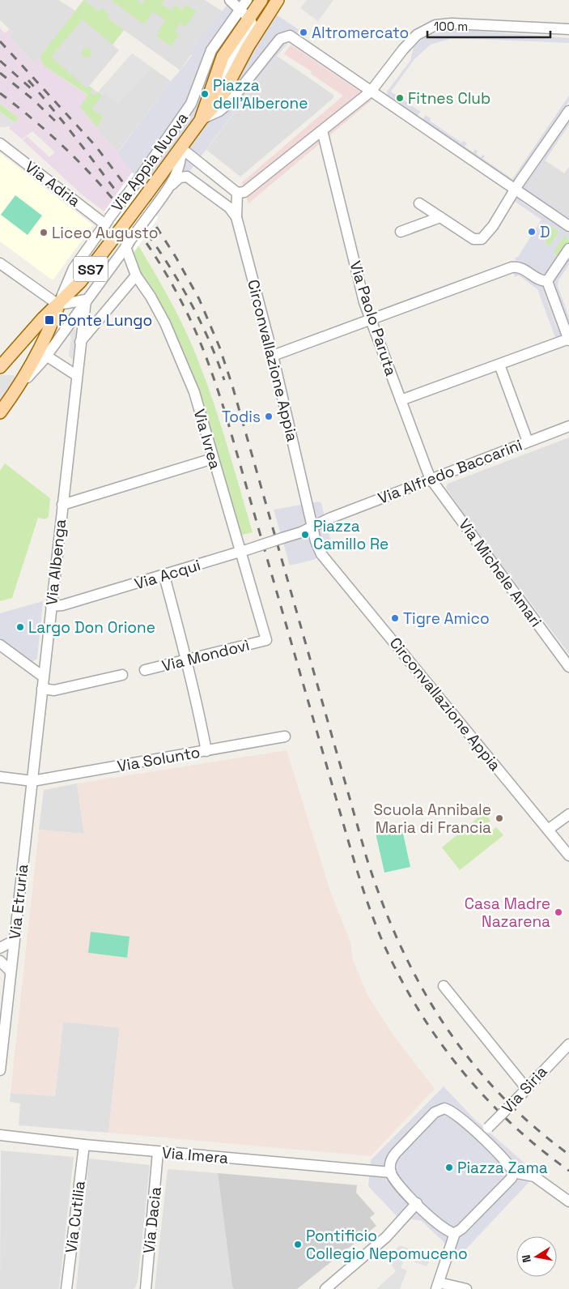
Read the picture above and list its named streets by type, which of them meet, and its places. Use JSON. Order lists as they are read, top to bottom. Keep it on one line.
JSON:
{"streets":{"main road":["Via Appia Nuova","SS7"],"street":["Via Adria","Via Paolo Paruta","Circonvallazione Appia","Via Ivrea","Via Alfredo Baccarini","Via Albenga","Via Michele Amari","Via Acqui","Via Mondovì","Via Solunto","Via Etruria","Via Siria","Via Imera","Via Cutilia","Via Dacia"]},"crossings":[["Via Appia Nuova","Via Adria"],["Via Appia Nuova","SS7"],["Via Appia Nuova","Via Ivrea"],["Via Appia Nuova","Via Albenga"],["Via Paolo Paruta","Via Alfredo Baccarini"],["Via Paolo Paruta","Via Michele Amari"],["Circonvallazione Appia","Via Alfredo Baccarini"],["Circonvallazione Appia","Via Acqui"],["Via Ivrea","Via Acqui"],["Via Ivrea","Via Mondovì"],["Via Alfredo Baccarini","Via Michele Amari"],["Via Alfredo Baccarini","Via Acqui"],["Via Albenga","Via Acqui"],["Via Albenga","Via Solunto"],["Via Albenga","Via Etruria"],["Via Solunto","Via Etruria"],["Via Siria","Via Imera"],["Via Imera","Via Cutilia"],["Via Imera","Via Dacia"]],"places":{"other":["Altromercato","Piazza dell'Alberone","Fitnes Club","D","Liceo Augusto","Todis","Piazza Camillo Re","Tigre Amico","Largo Don Orione","Scuola Annibale Maria di Francia","Casa Madre Nazarena","Piazza Zama","Pontificio Collegio Nepomuceno"],"transit":["Ponte Lungo"]},"scale_bar":"100 m","north":"left"}
